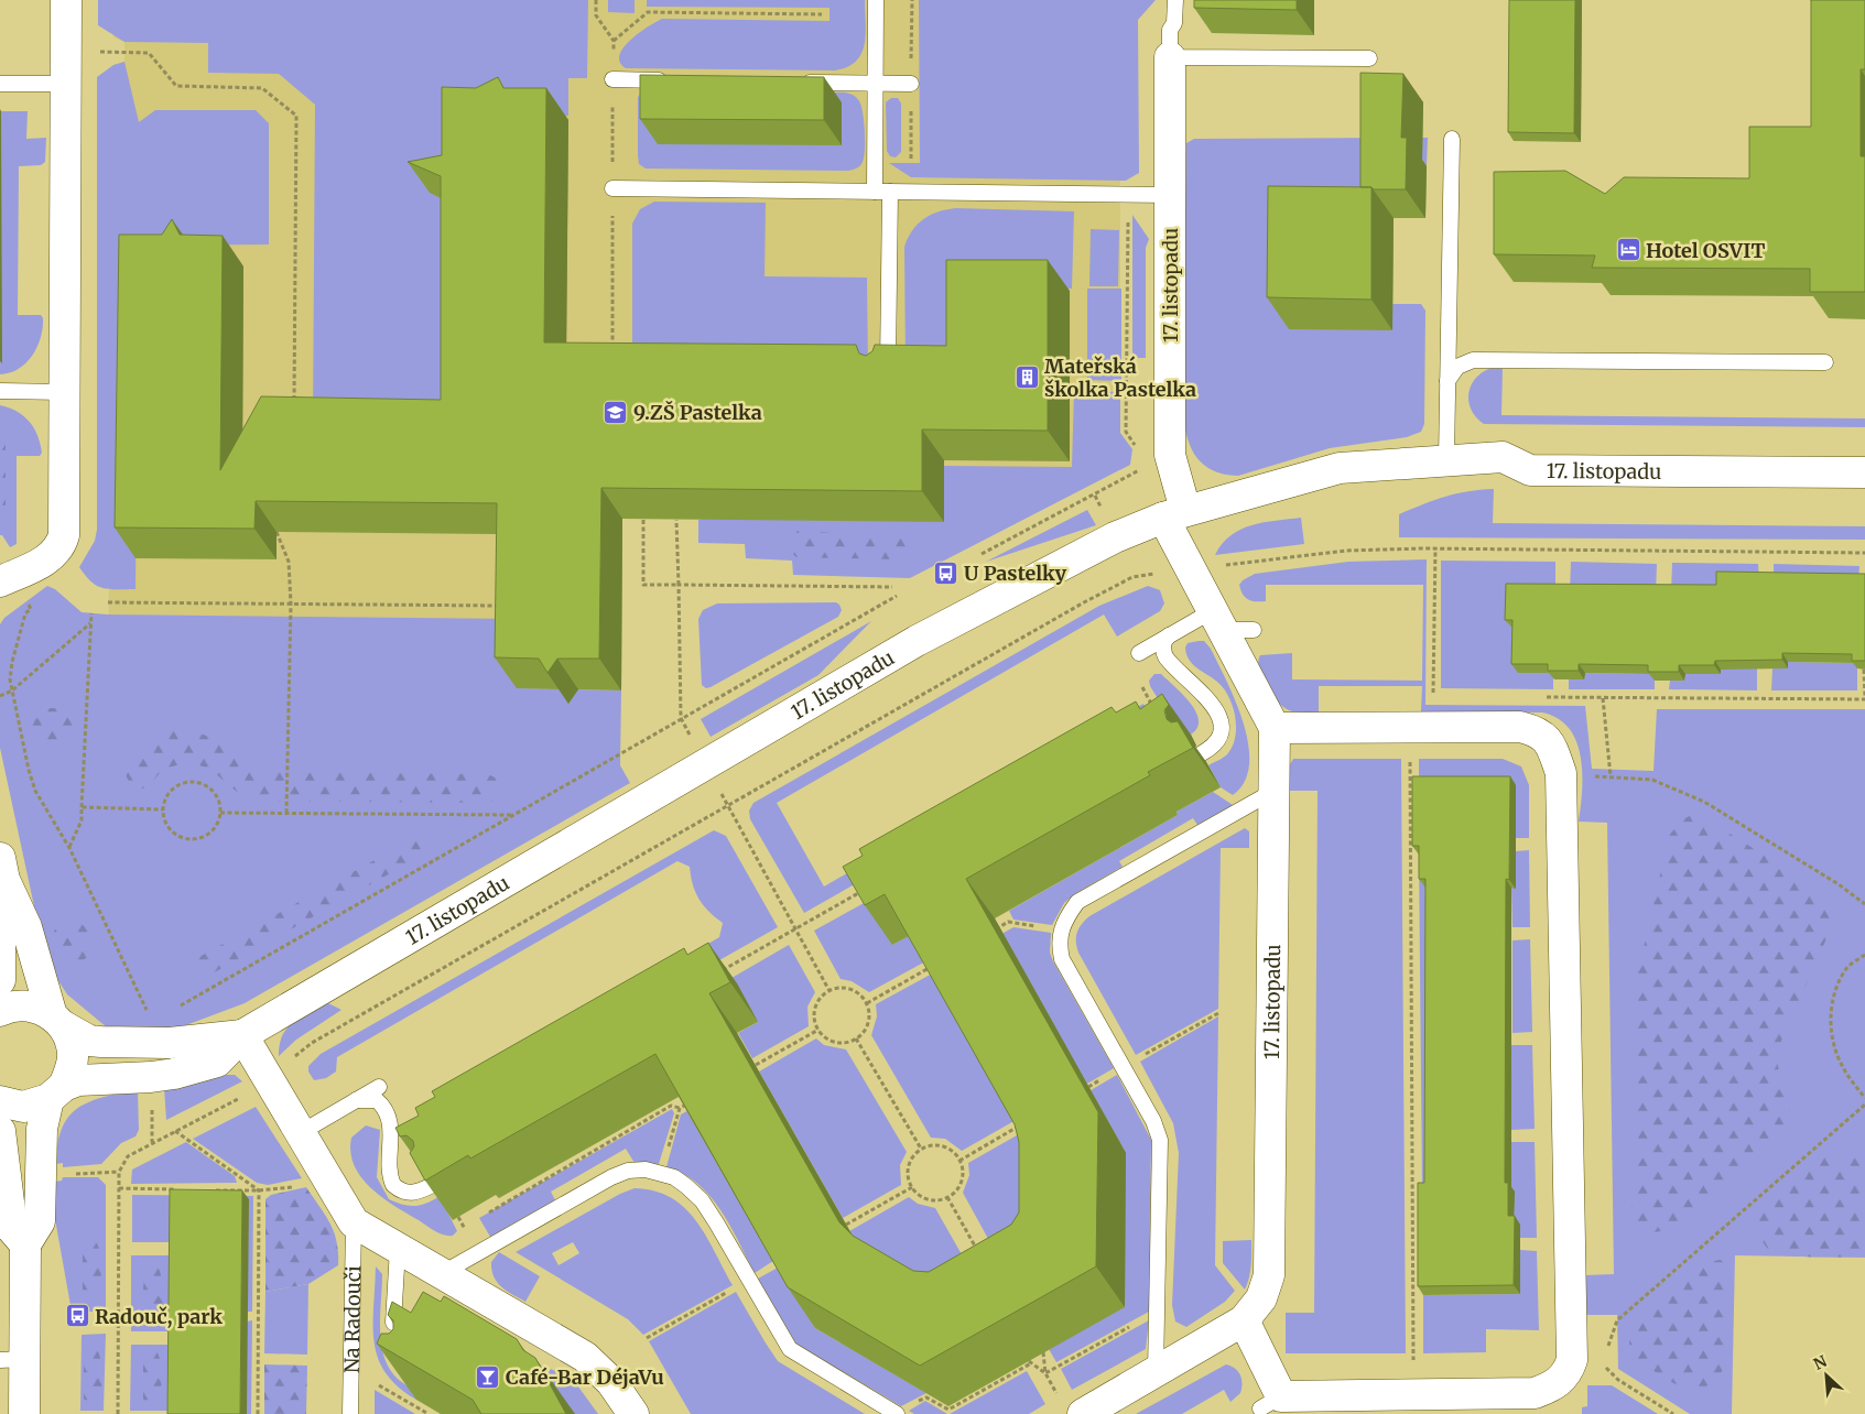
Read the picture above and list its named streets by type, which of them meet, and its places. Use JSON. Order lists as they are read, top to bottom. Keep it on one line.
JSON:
{"streets":{"street":["17. listopadu"],"lane":["Na Radouči"]},"places":{"hotel":["Hotel OSVIT"],"building":["Mateřská školka Pastelka"],"school or university":["9.ZŠ Pastelka"],"bus stop":["U Pastelky","Radouč, park"],"bar":["Café-Bar DéjaVu"]},"north":"top left"}
